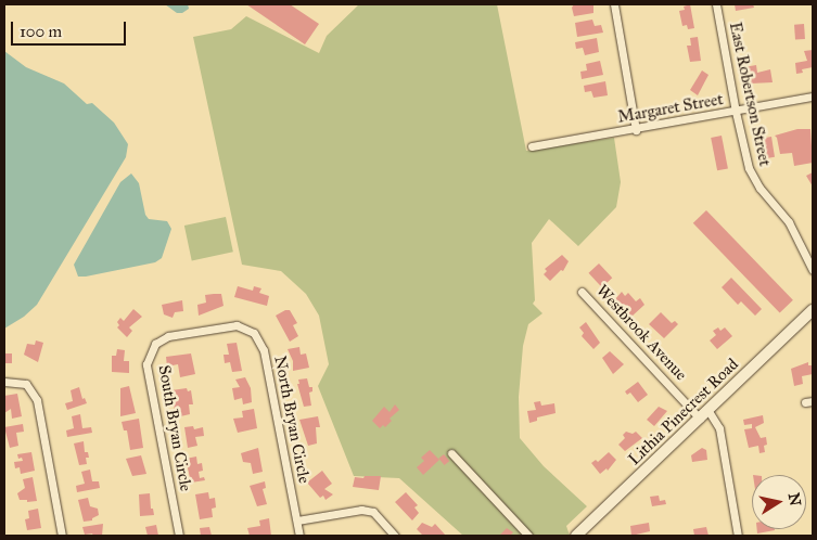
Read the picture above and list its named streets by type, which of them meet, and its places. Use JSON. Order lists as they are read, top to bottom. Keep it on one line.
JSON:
{"streets":{"main road":["Lithia Pinecrest Road"],"street":["East Robertson Street","Margaret Street","Westbrook Avenue","North Bryan Circle","South Bryan Circle"]},"crossings":[["East Robertson Street","Margaret Street"],["Westbrook Avenue","Lithia Pinecrest Road"],["North Bryan Circle","South Bryan Circle"]],"scale_bar":"100 m","north":"right"}
